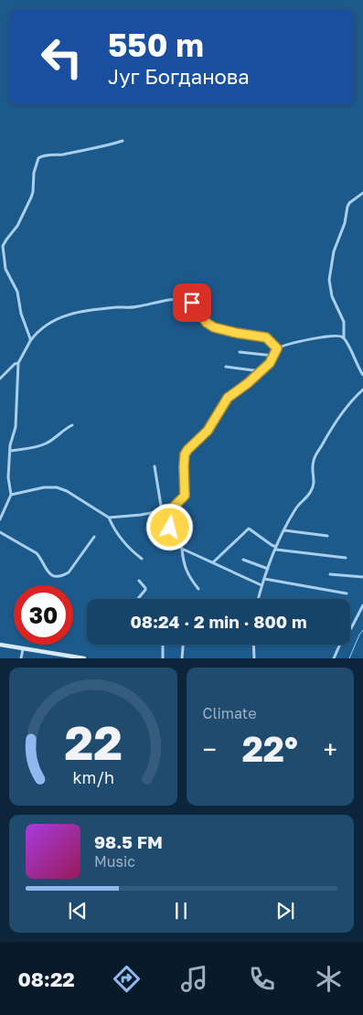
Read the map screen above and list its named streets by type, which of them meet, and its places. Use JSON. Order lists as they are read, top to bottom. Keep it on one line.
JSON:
{"page":{"turn":["550 m","Југ Богданова"],"limit":"30","trip":"08:24 · 2 min · 800 m","tile":"Climate","heat":["−","22°","+"],"song":["98.5 FM","Music"],"tabs":"08:22","gauge":["22","km/h"]}}
